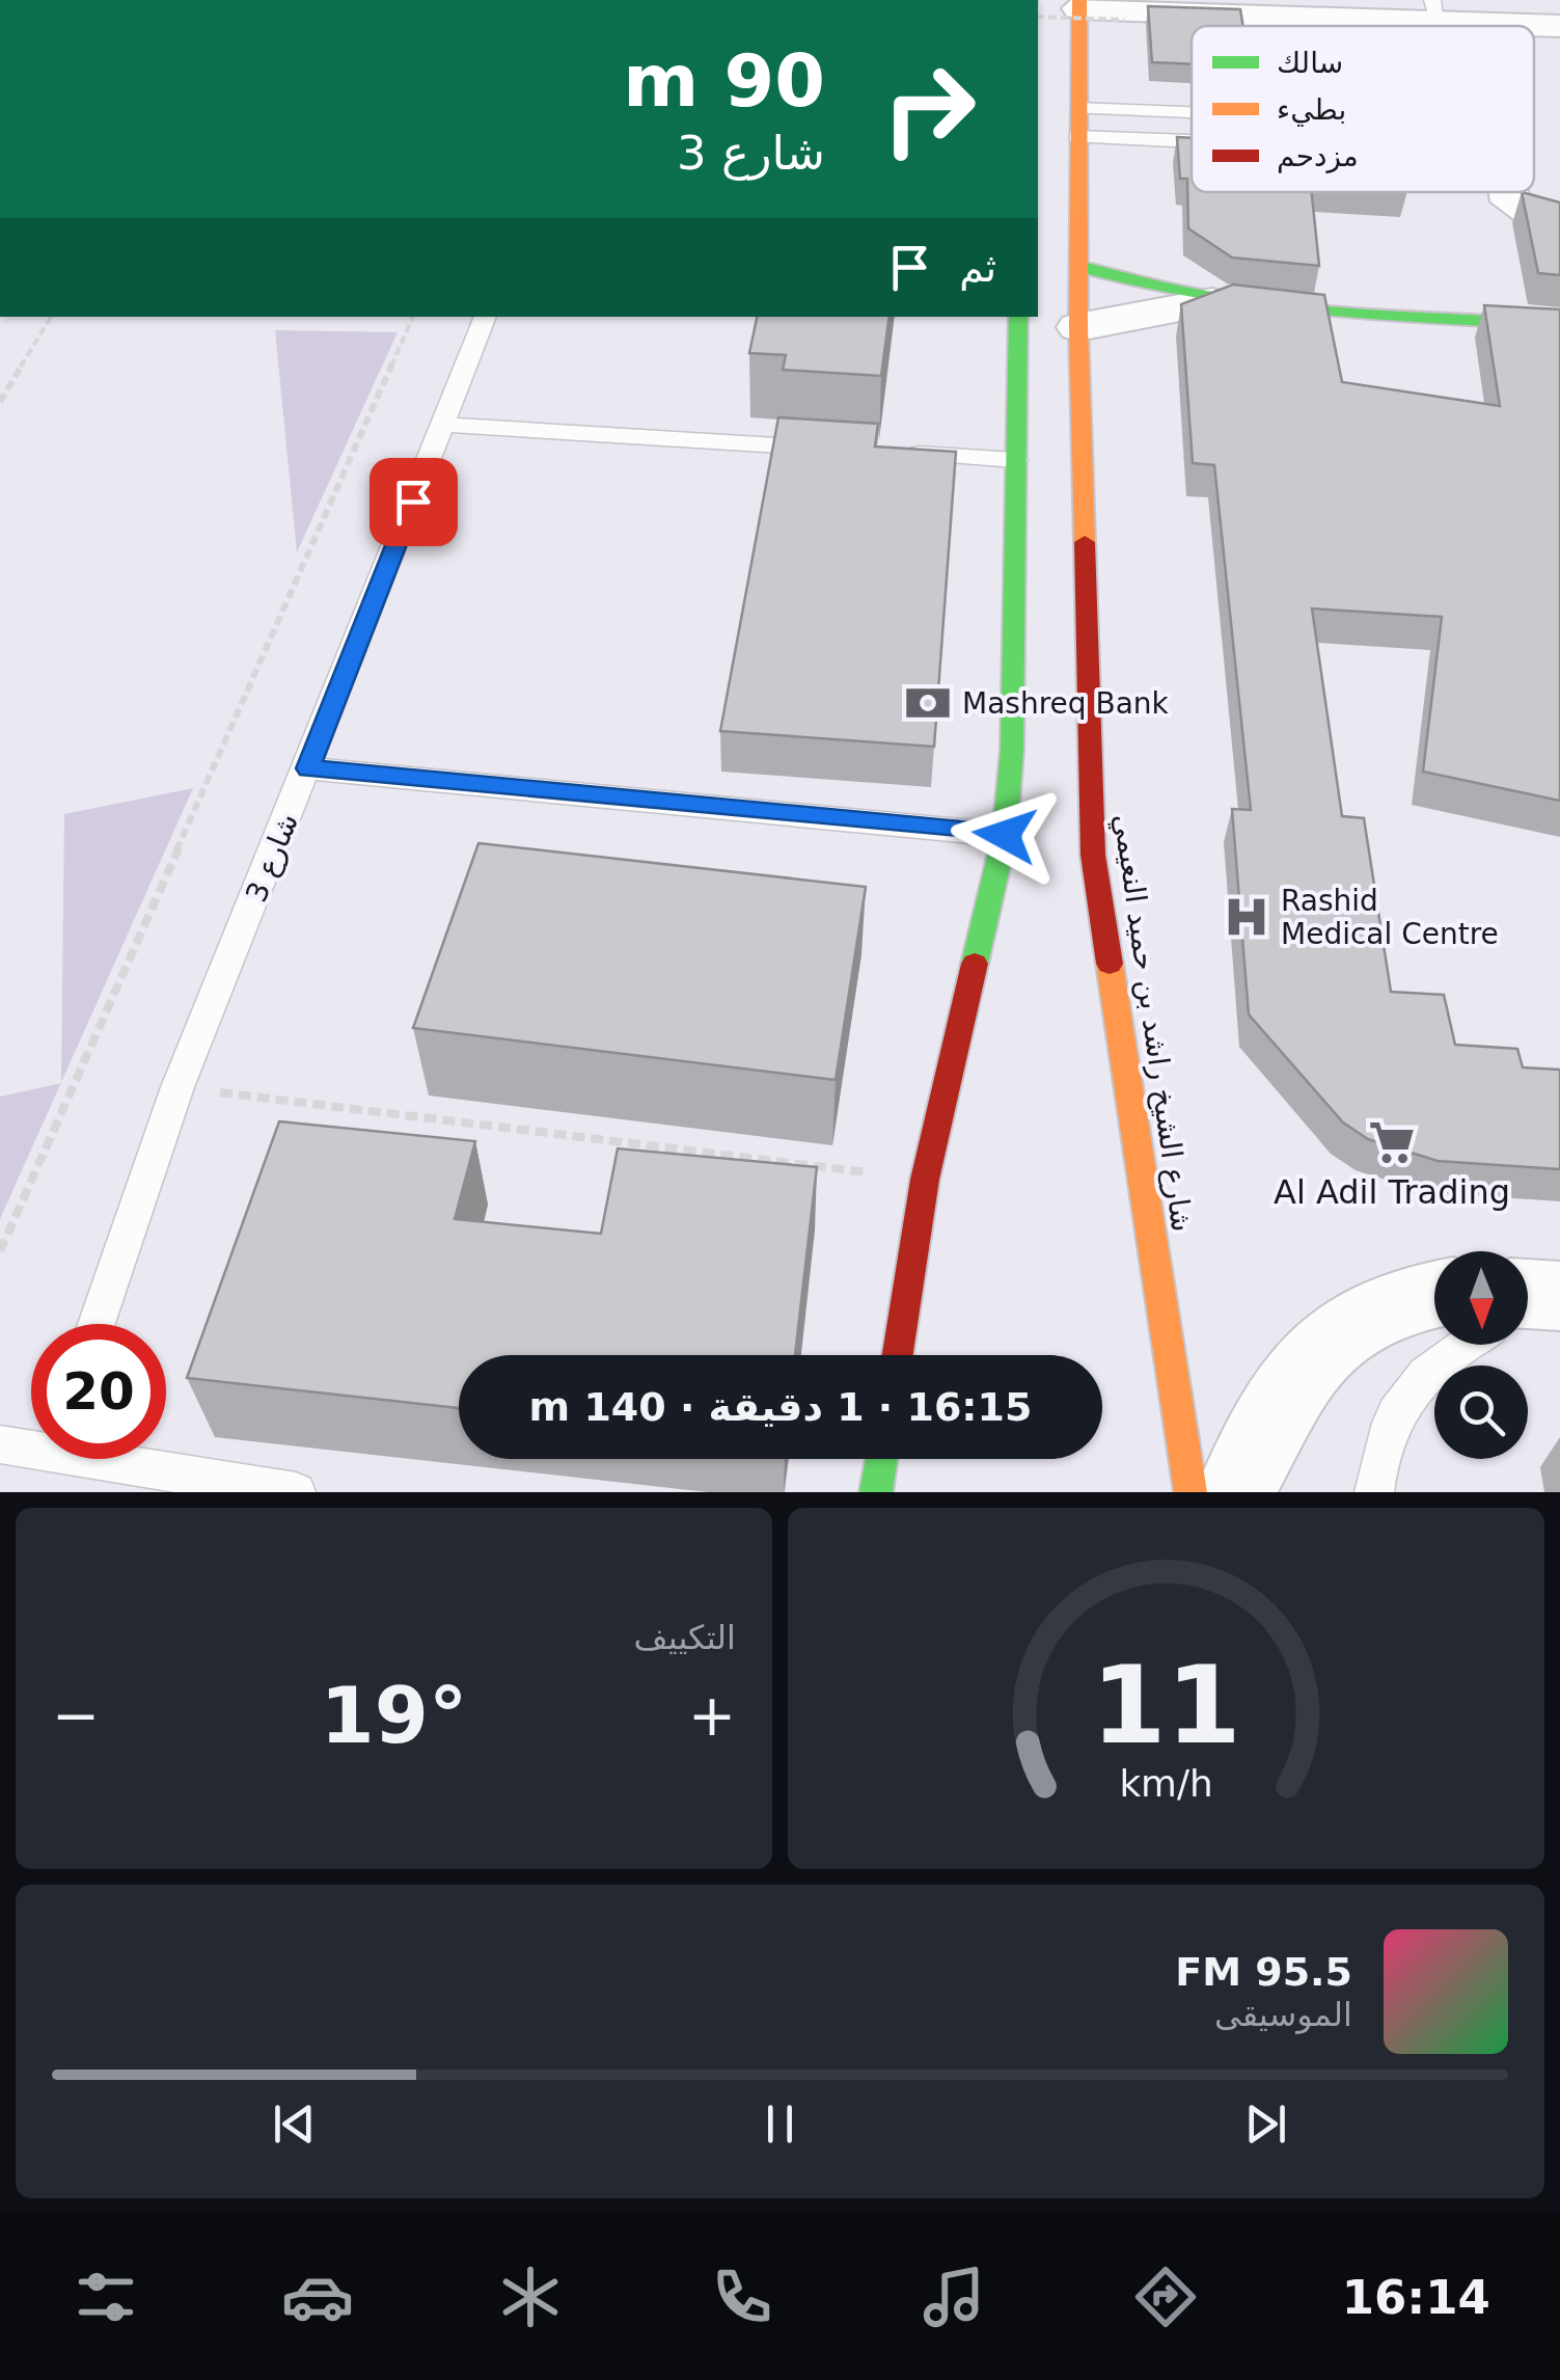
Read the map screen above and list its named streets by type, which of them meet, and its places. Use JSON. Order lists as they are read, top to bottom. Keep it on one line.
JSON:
{"streets":{"main road":["شارع الشيخ راشد بن حميد النعيمي"],"lane":["شارع 3"]},"places":{"bank":["Mashreq Bank"],"hospital":["Rashid Medical Centre"],"supermarket":["Al Adil Trading"]},"legend":["سالك","بطيء","مزدحم"],"north":"bottom","page":{"turn":["90 m","شارع 3"],"then":"ثم","limit":"20","trip":"16:15 · 1 دقيقة · 140 m","tile":"التكييف","heat":["−","19°","+"],"song":["95.5 FM","الموسيقى"],"tabs":"16:14","gauge":["11","km/h"]}}
